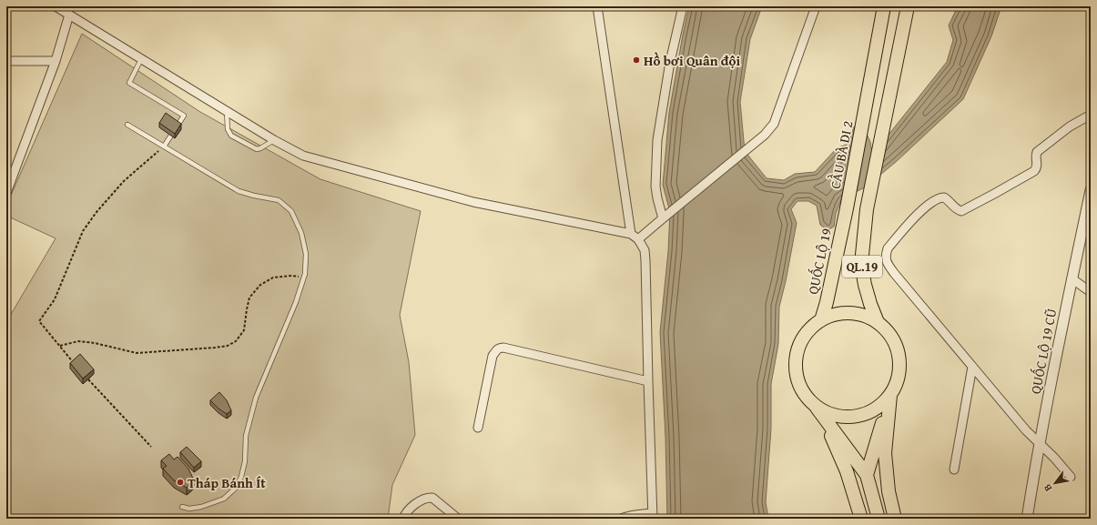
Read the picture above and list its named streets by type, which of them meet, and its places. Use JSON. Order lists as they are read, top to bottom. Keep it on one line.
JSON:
{"streets":{"highway":["CẦU BÀ DI 2","QUỐC LỘ 19","QL.19"],"street":["QUỐC LỘ 19 CŨ"]},"crossings":[["CẦU BÀ DI 2","QUỐC LỘ 19"],["QUỐC LỘ 19","QL.19"]],"places":["Hồ bơi Quân đội","Tháp Bánh Ít"],"north":"bottom left"}
